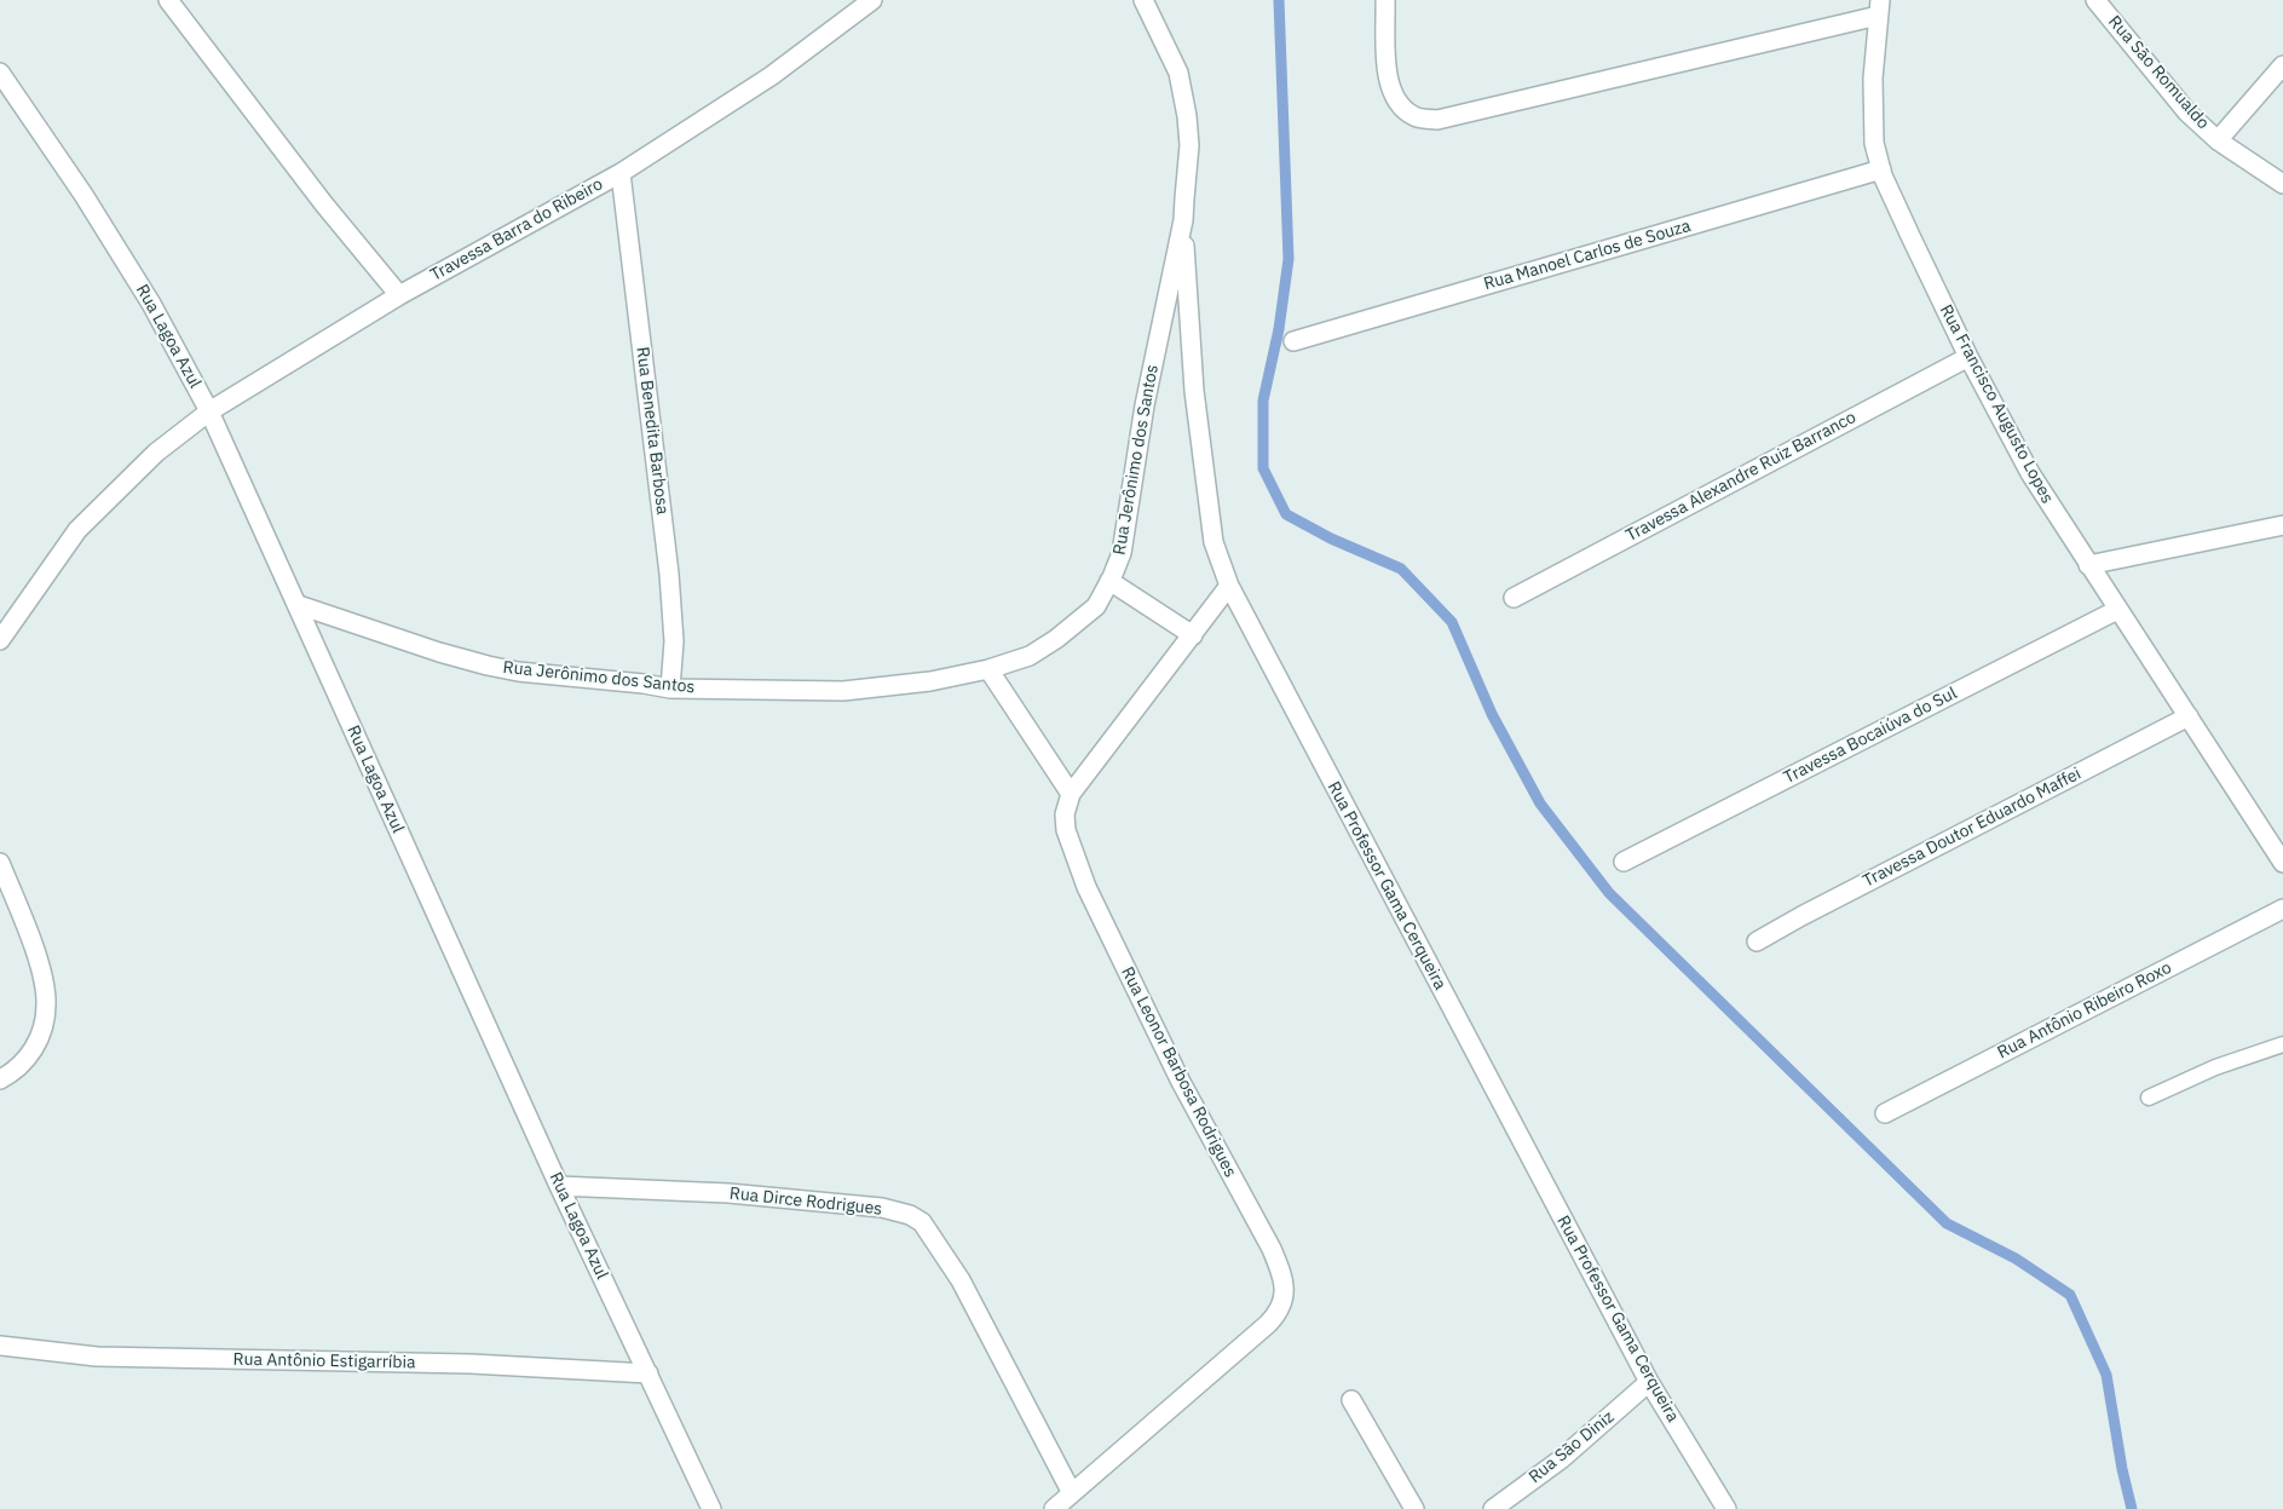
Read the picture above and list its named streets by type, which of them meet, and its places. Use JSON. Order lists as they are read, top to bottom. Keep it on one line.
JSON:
{"streets":{"street":["Rua São Romualdo","Travessa Barra do Ribeiro","Rua Manoel Carlos de Souza","Rua Lagoa Azul","Rua Francisco Augusto Lopes","Rua Benedita Barbosa","Rua Jerônimo dos Santos","Travessa Alexandre Ruiz Barranco","Travessa Bocaiúva do Sul","Travessa Doutor Eduardo Maffei","Rua Professor Gama Cerqueira","Rua Antônio Ribeiro Roxo","Rua Leonor Barbosa Rodrigues","Rua Dirce Rodrigues","Rua Antônio Estigarríbia","Rua São Diniz"]},"crossings":[["Travessa Barra do Ribeiro","Rua Lagoa Azul"],["Travessa Barra do Ribeiro","Rua Benedita Barbosa"],["Rua Manoel Carlos de Souza","Rua Francisco Augusto Lopes"],["Rua Lagoa Azul","Rua Jerônimo dos Santos"],["Rua Lagoa Azul","Rua Dirce Rodrigues"],["Rua Lagoa Azul","Rua Antônio Estigarríbia"],["Rua Francisco Augusto Lopes","Travessa Alexandre Ruiz Barranco"],["Rua Francisco Augusto Lopes","Travessa Bocaiúva do Sul"],["Rua Francisco Augusto Lopes","Travessa Doutor Eduardo Maffei"],["Rua Benedita Barbosa","Rua Jerônimo dos Santos"],["Rua Jerônimo dos Santos","Rua Professor Gama Cerqueira"],["Rua Professor Gama Cerqueira","Rua Leonor Barbosa Rodrigues"],["Rua Professor Gama Cerqueira","Rua São Diniz"],["Rua Leonor Barbosa Rodrigues","Rua Dirce Rodrigues"]]}
